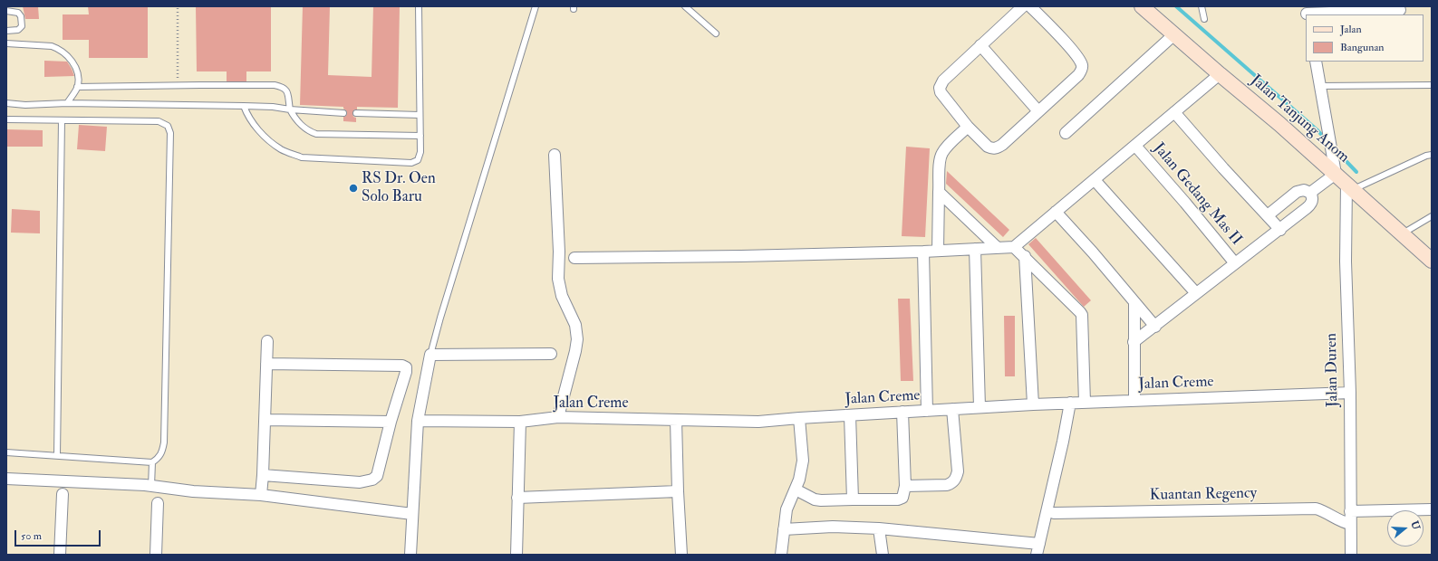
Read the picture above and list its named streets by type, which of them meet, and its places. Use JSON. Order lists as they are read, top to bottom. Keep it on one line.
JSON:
{"streets":{"main road":["Jalan Tanjung Anom"],"street":["Jalan Gedang Mas II","Jalan Duren","Jalan Creme","Kuantan Regency"]},"crossings":[["Jalan Tanjung Anom","Jalan Duren"],["Jalan Duren","Jalan Creme"],["Jalan Duren","Kuantan Regency"]],"places":["RS Dr. Oen Solo Baru"],"legend":["Jalan","Bangunan"],"scale_bar":"50 m","north":"right"}
